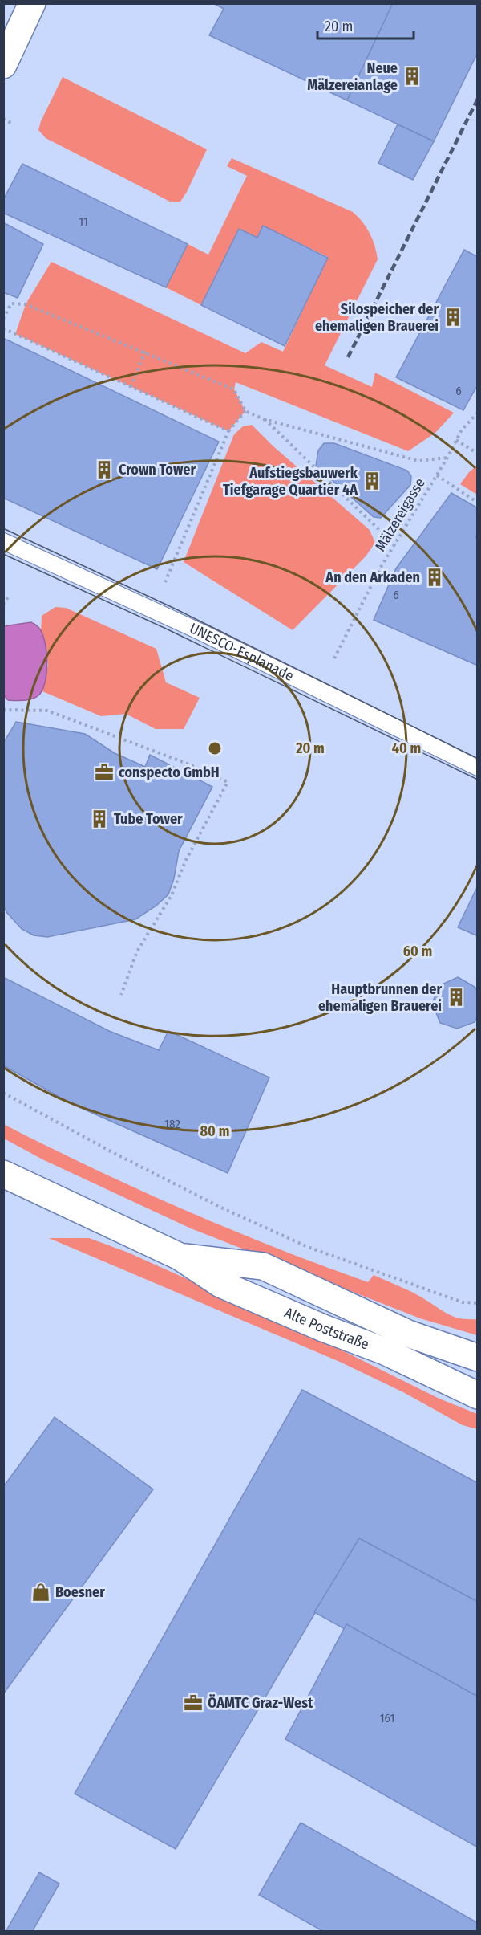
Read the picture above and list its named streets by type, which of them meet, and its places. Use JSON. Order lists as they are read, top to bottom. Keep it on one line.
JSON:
{"streets":{"main road":["Alte Poststraße"],"lane":["UNESCO-Esplanade"],"path":["Mälzereigasse"]},"places":{"building":["Neue Mälzereianlage","Silospeicher der ehemaligen Brauerei","Crown Tower","Aufstiegsbauwerk Tiefgarage Quartier 4A","An den Arkaden","Tube Tower","Hauptbrunnen der ehemaligen Brauerei"],"office":["conspecto GmbH","ÖAMTC Graz-West"],"shop":["Boesner"]},"house_numbers":["11","6","6","182","161"],"scale_bar":"20 m","rings":["20 m","40 m","60 m","80 m"]}
